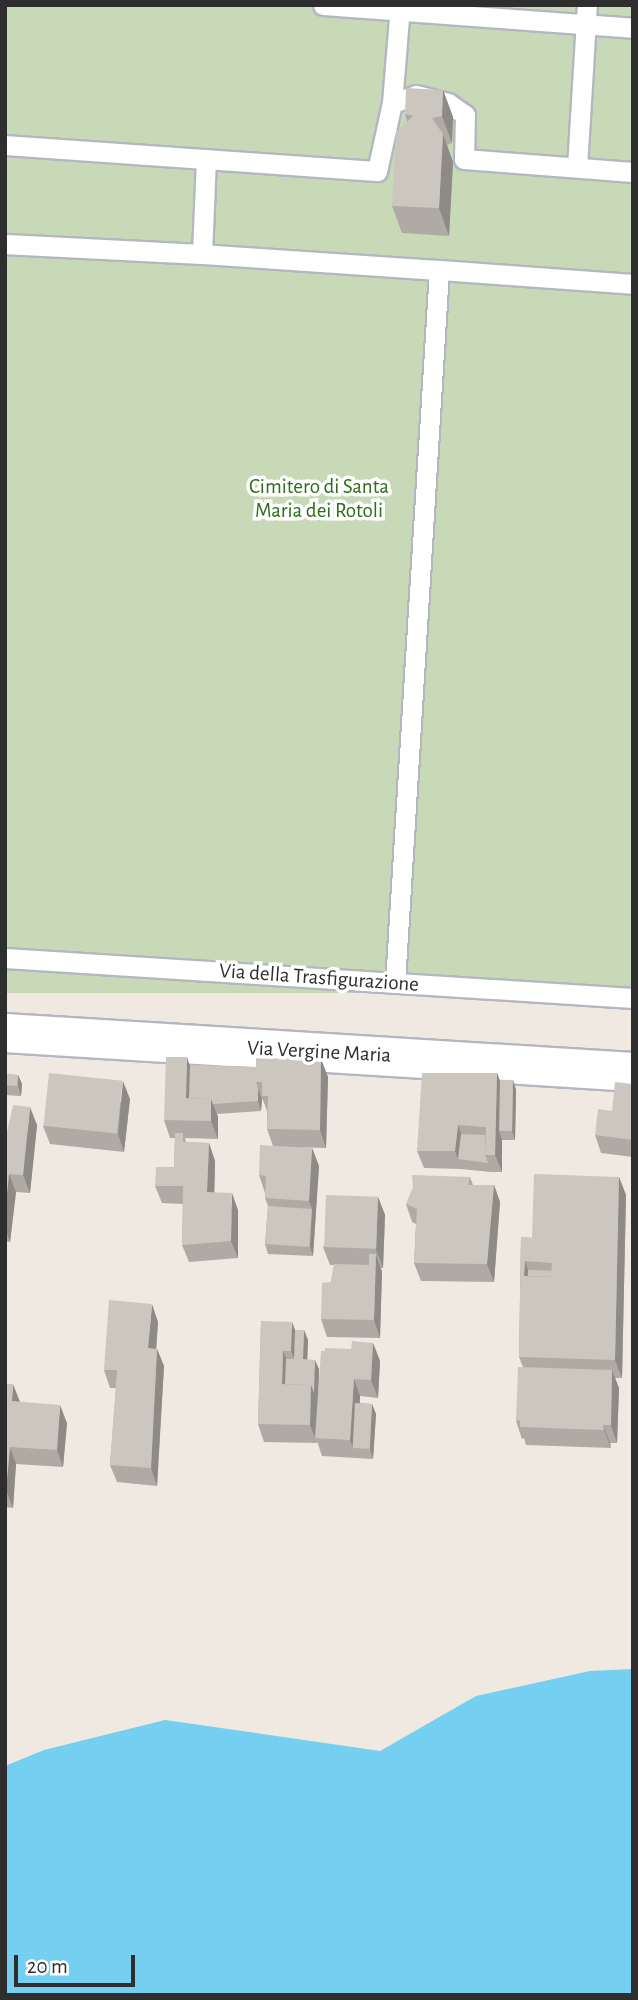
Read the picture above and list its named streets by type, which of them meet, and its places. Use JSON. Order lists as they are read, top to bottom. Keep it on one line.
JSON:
{"streets":{"main road":["Via Vergine Maria"],"lane":["Via della Trasfigurazione"]},"parks":["Cimitero di Santa Maria dei Rotoli"],"scale_bar":"20 m"}
